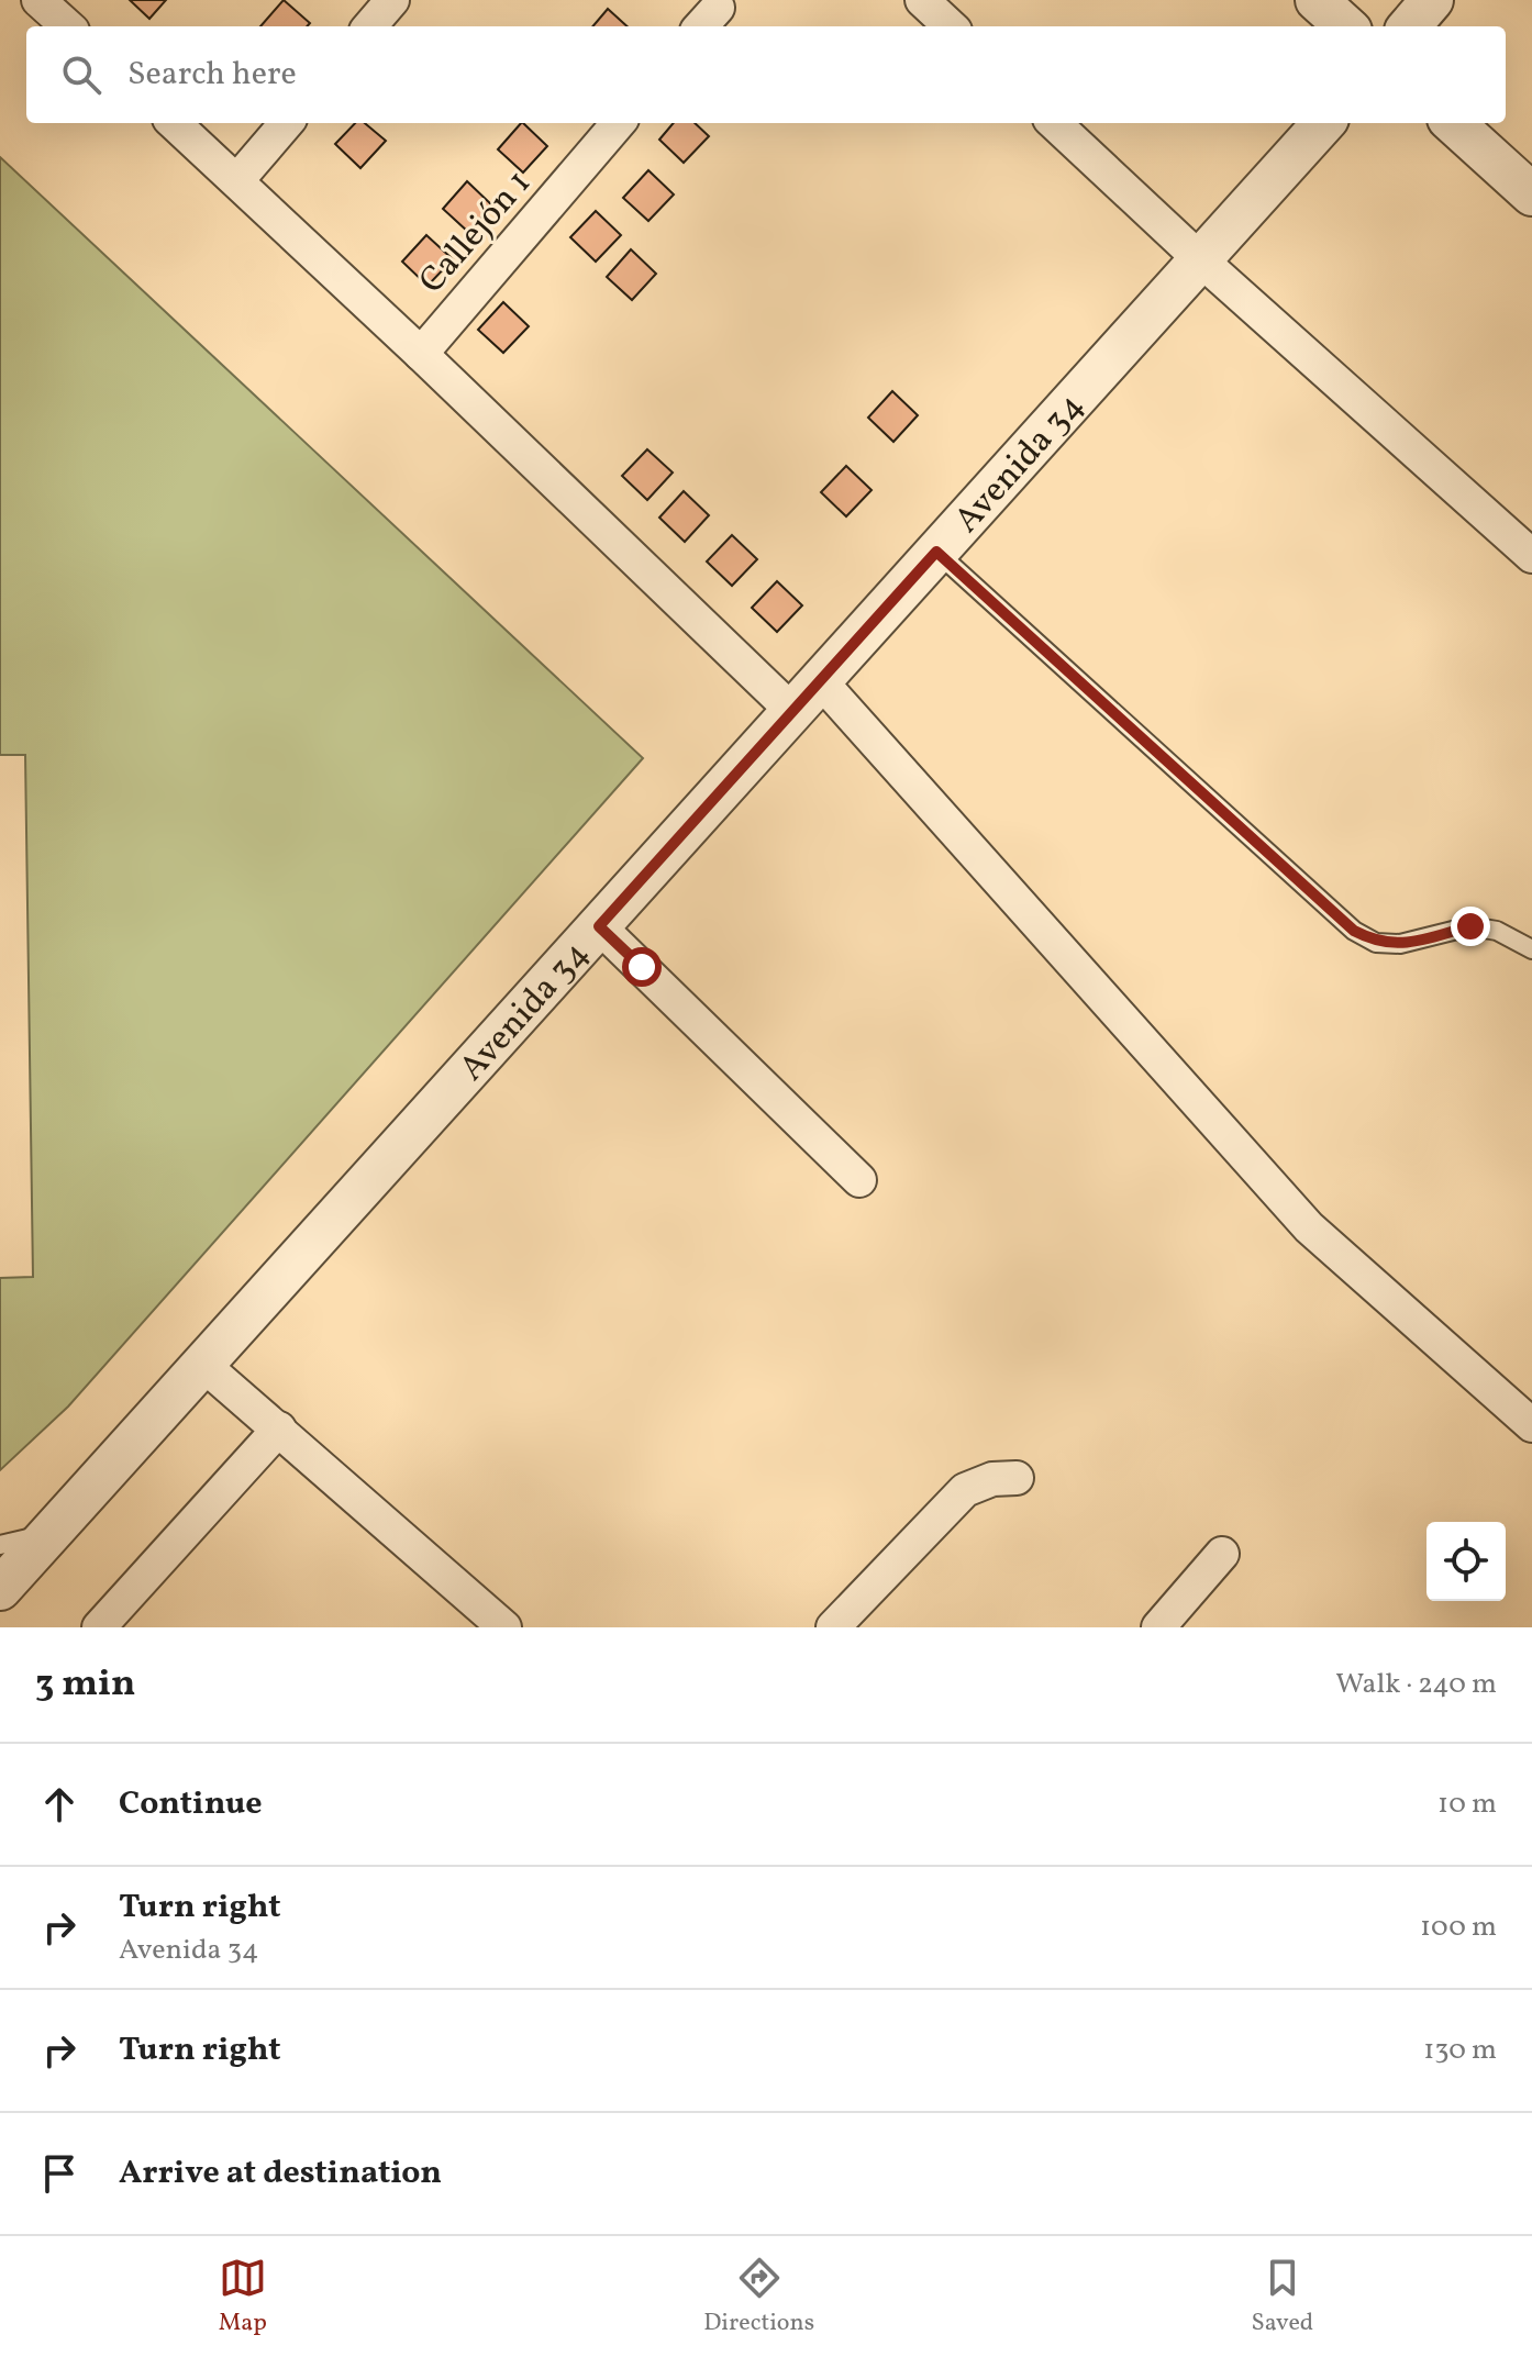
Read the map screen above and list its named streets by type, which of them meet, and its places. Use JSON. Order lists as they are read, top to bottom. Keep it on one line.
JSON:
{"streets":{"street":["Callejón 1","Avenida 34"]},"page":{"search":"Search here","heading":["3 min","Walk · 240 m"],"list":[["Continue","10 m"],["Turn right","Avenida 34","100 m"],["Turn right","130 m"],"Arrive at destination"],"nav":["Map","Directions","Saved"]}}
